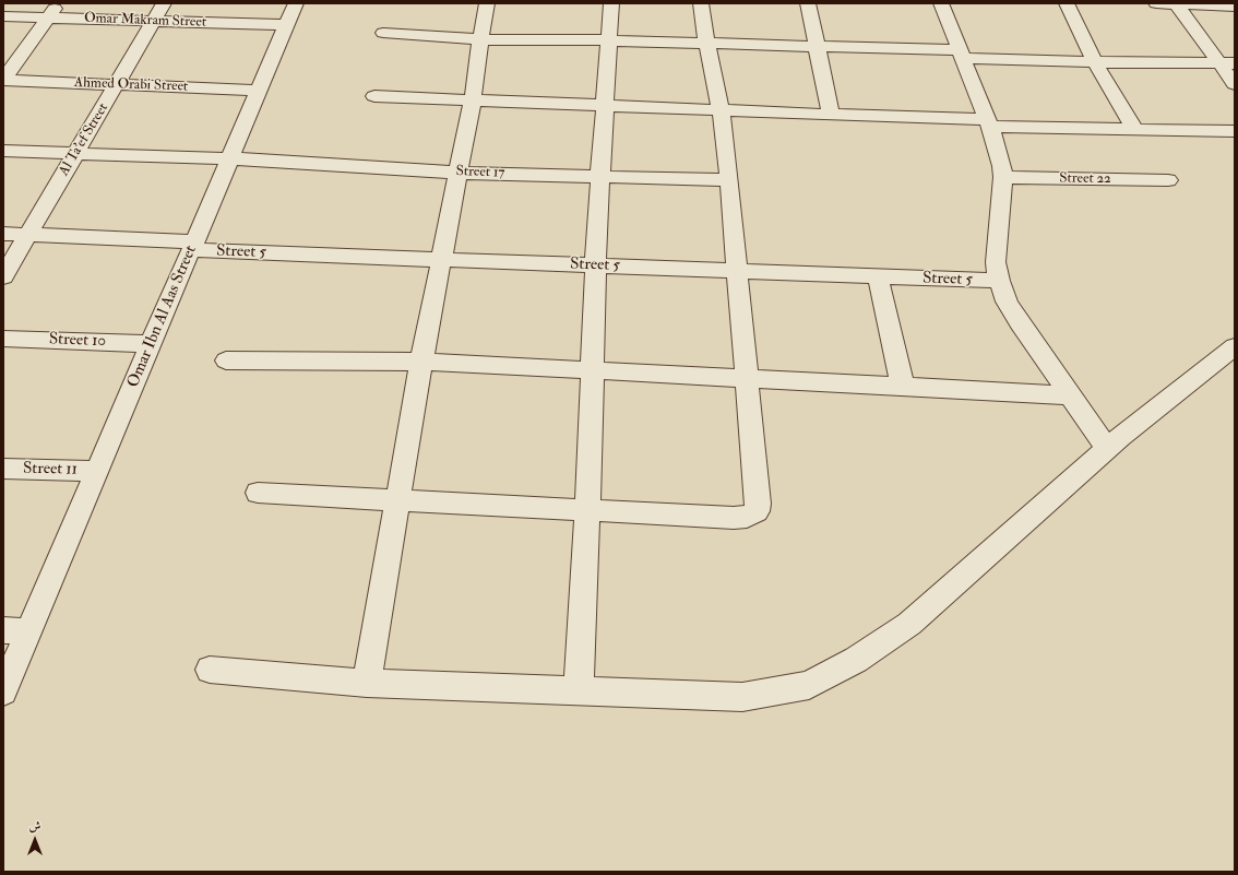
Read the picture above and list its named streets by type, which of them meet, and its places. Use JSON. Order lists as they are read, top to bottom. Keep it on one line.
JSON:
{"streets":{"street":["Omar Makram Street","Ahmed Orabi Street","Al Ta'ef Street","Street 17","Street 22","Street 5","Omar Ibn Al Aas Street","Street 10","Street 11"]},"crossings":[["Omar Makram Street","Al Ta'ef Street"],["Omar Makram Street","Omar Ibn Al Aas Street"],["Ahmed Orabi Street","Al Ta'ef Street"],["Ahmed Orabi Street","Omar Ibn Al Aas Street"],["Al Ta'ef Street","Street 17"],["Al Ta'ef Street","Street 5"],["Street 17","Omar Ibn Al Aas Street"],["Street 5","Omar Ibn Al Aas Street"],["Omar Ibn Al Aas Street","Street 10"],["Omar Ibn Al Aas Street","Street 11"]],"north":"top"}
